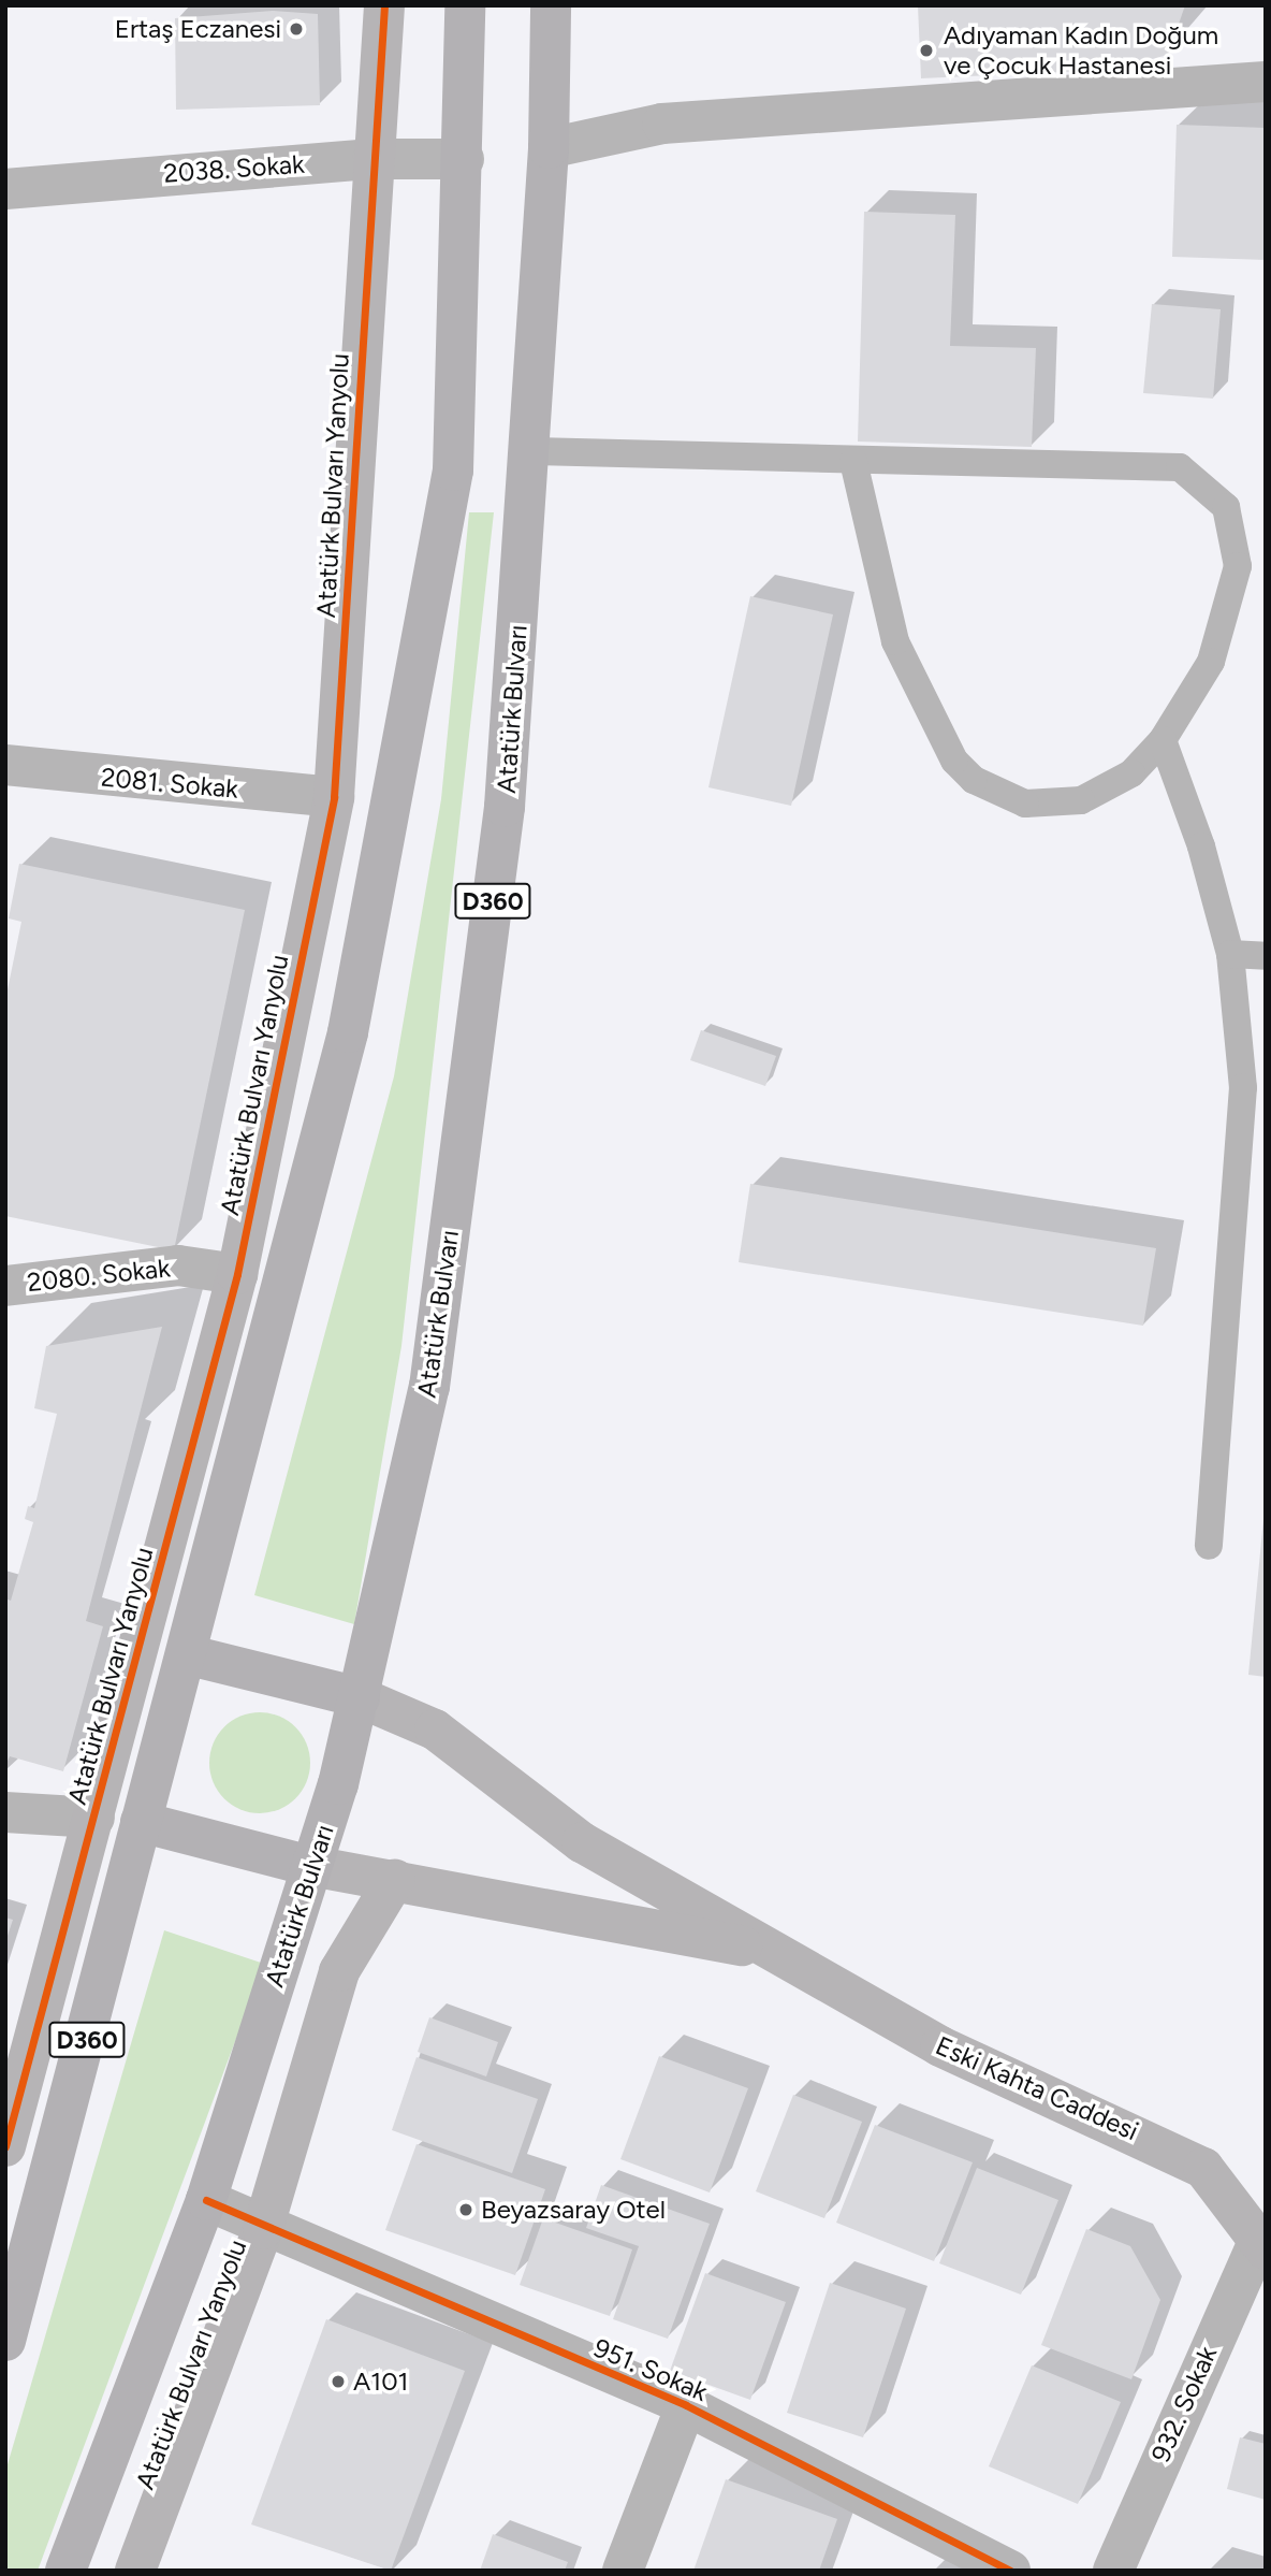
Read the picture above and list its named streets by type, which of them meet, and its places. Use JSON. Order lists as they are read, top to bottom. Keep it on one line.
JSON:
{"streets":{"highway":["Atatürk Bulvarı","D360"],"street":["2038. Sokak","Atatürk Bulvarı Yanyolu","2081. Sokak","2080. Sokak","Eski Kahta Caddesi","951. Sokak","932. Sokak"]},"crossings":[["2038. Sokak","Atatürk Bulvarı Yanyolu"],["2038. Sokak","D360"],["Atatürk Bulvarı Yanyolu","2081. Sokak"],["Atatürk Bulvarı Yanyolu","2080. Sokak"],["Atatürk Bulvarı Yanyolu","951. Sokak"],["Atatürk Bulvarı","Eski Kahta Caddesi"],["Atatürk Bulvarı","951. Sokak"],["Eski Kahta Caddesi","932. Sokak"]],"places":["Ertaş Eczanesi","Adıyaman Kadın Doğum ve Çocuk Hastanesi","Beyazsaray Otel","A101"]}
